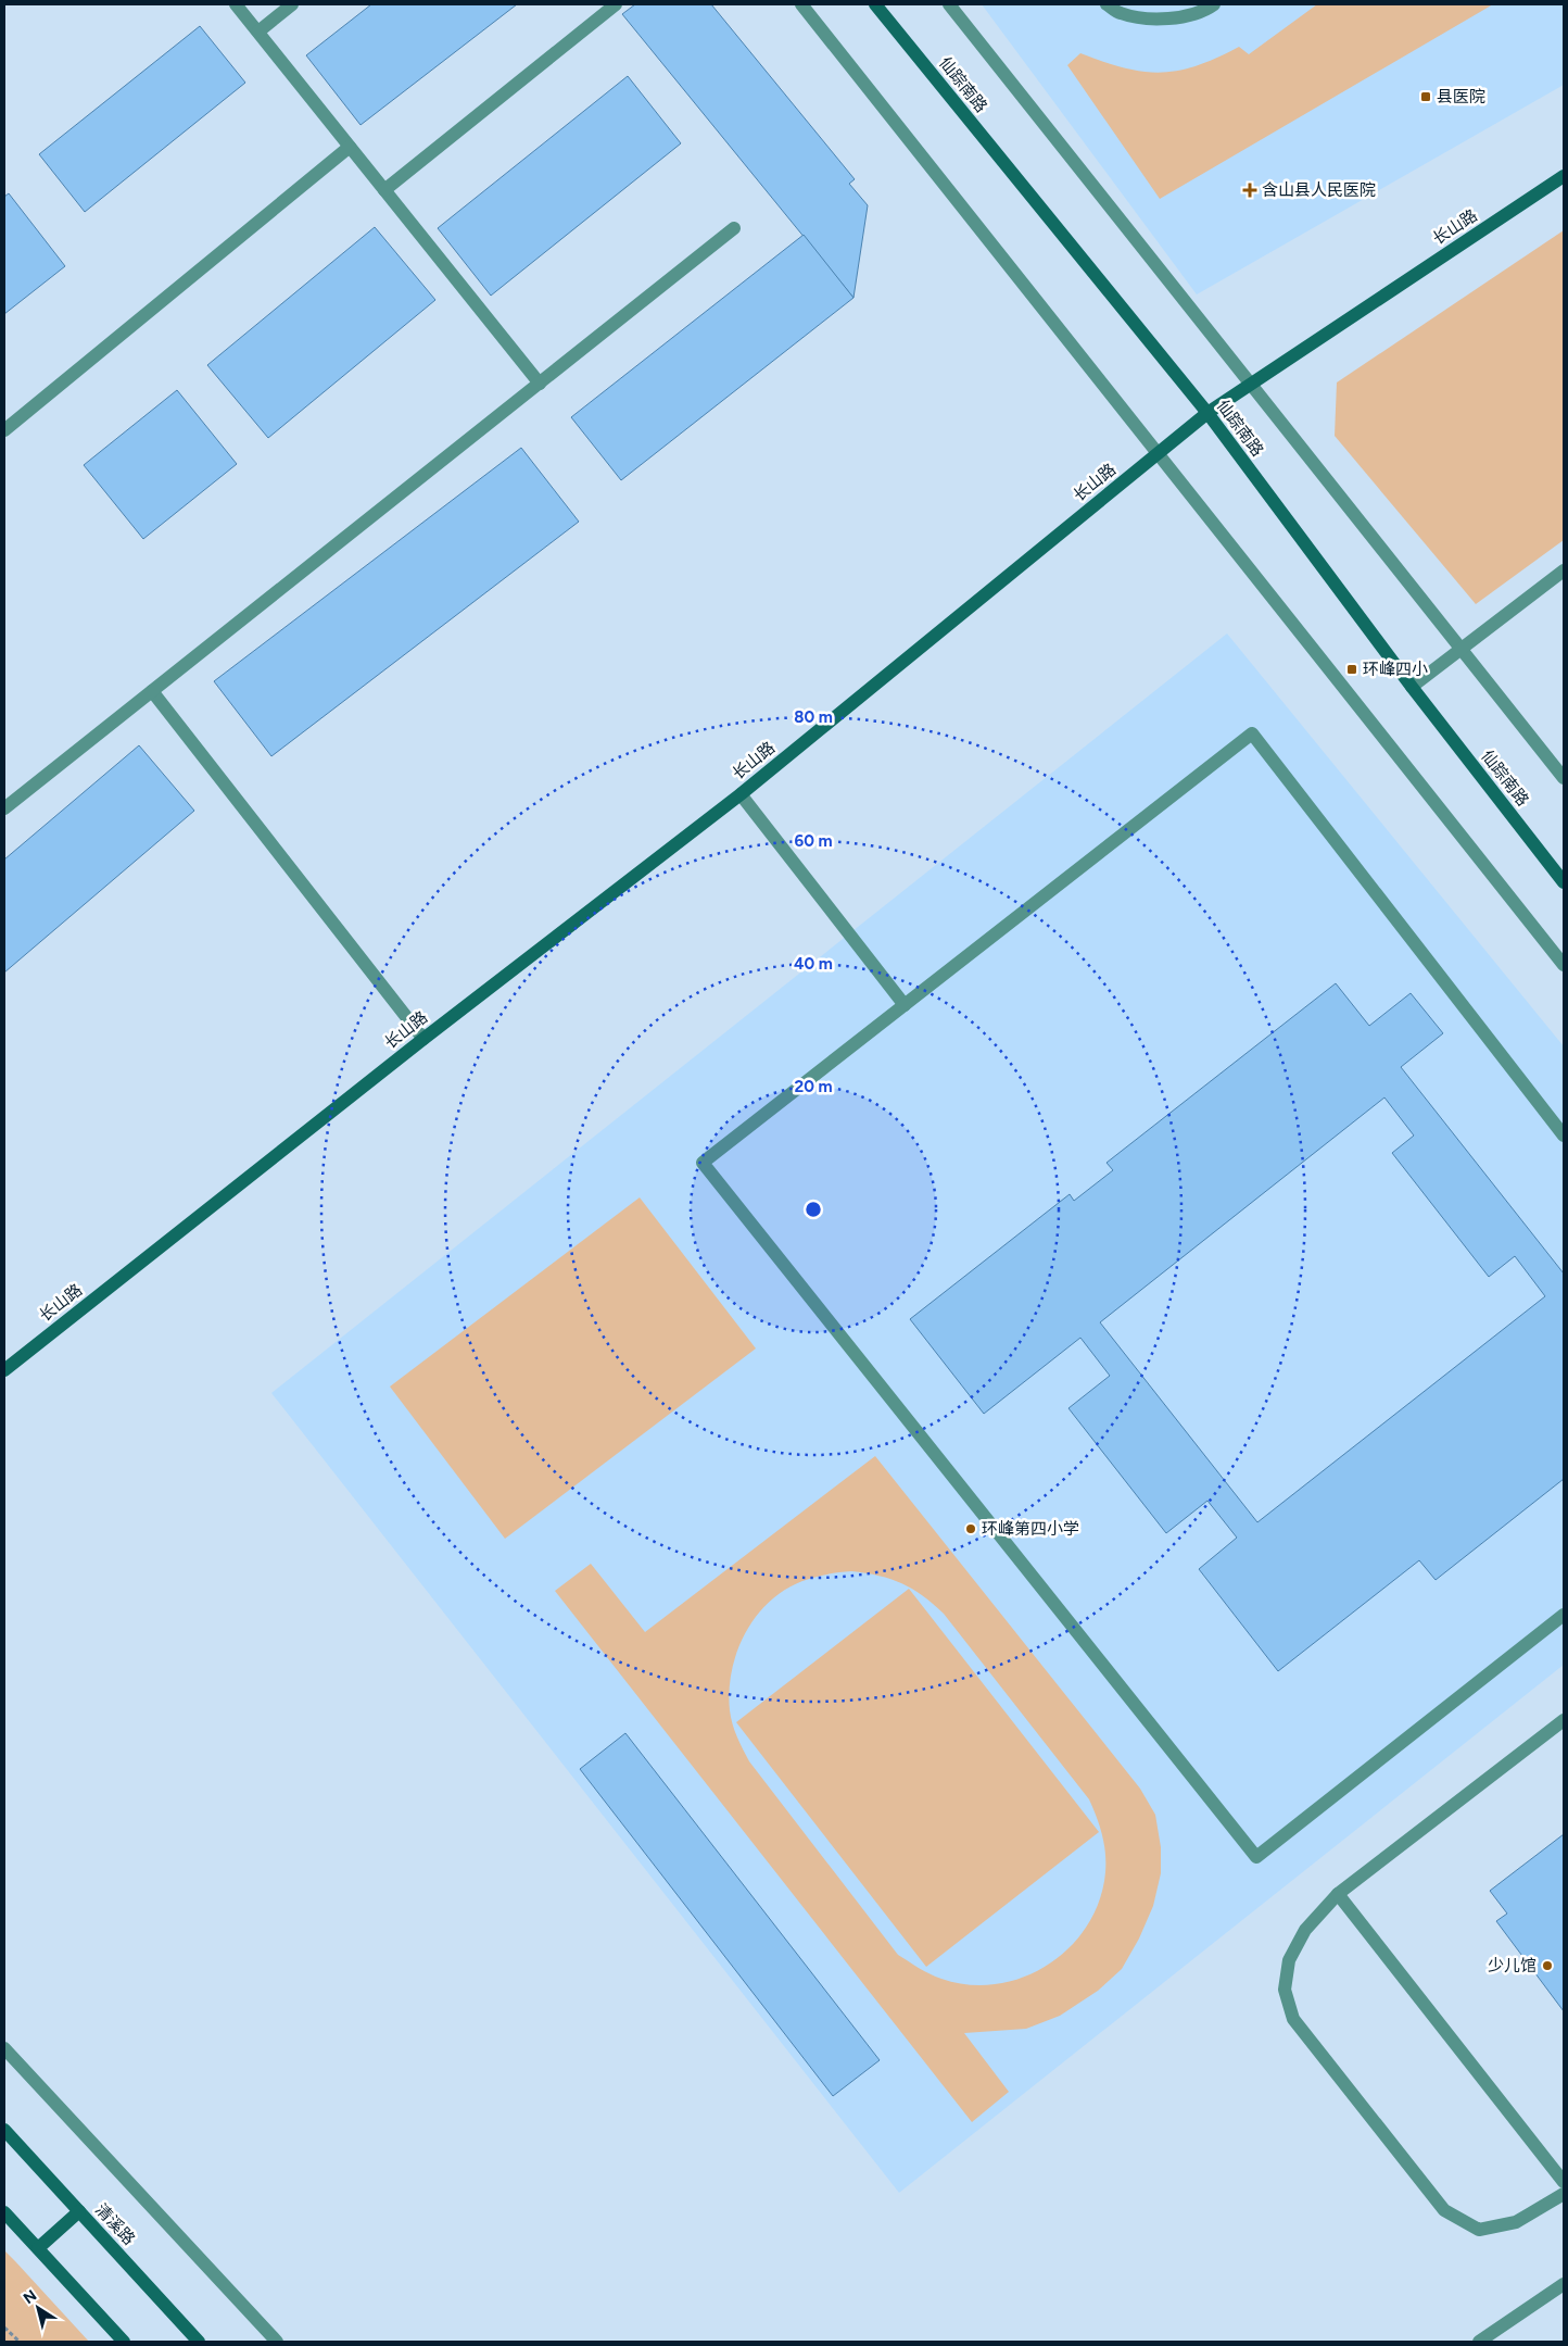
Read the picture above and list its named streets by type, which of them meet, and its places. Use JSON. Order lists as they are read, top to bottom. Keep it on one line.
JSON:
{"streets":{"street":["仙踪南路","长山路","清溪路"]},"crossings":[["仙踪南路","长山路"]],"places":{"transit":["县医院","环峰四小"],"health":["含山县人民医院"],"other":["环峰第四小学","少儿馆"]},"north":"top left","rings":["80 m","60 m","40 m","20 m"]}
